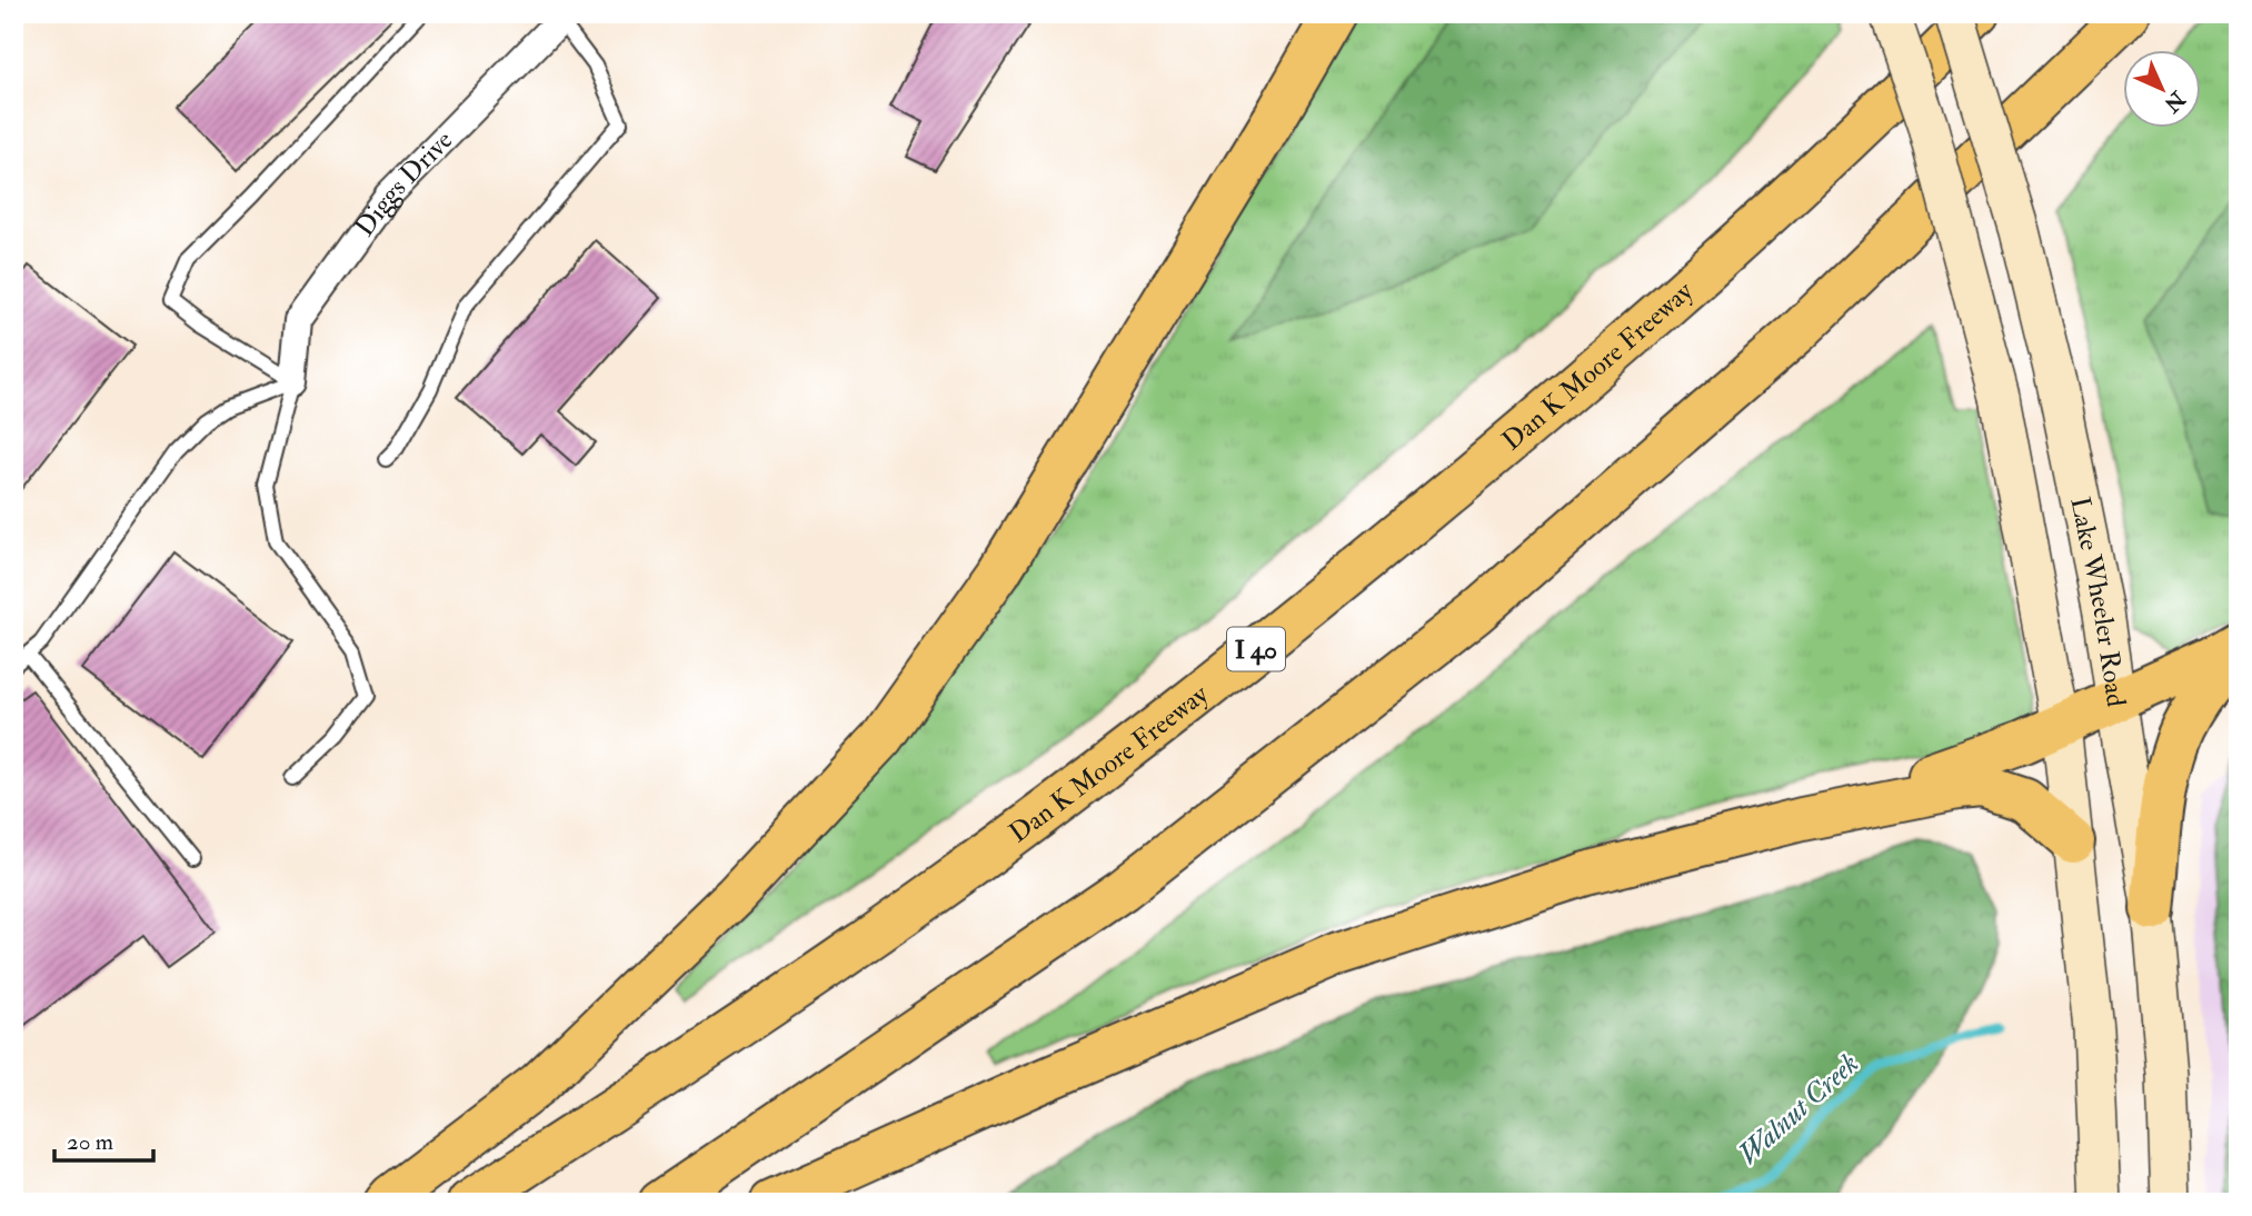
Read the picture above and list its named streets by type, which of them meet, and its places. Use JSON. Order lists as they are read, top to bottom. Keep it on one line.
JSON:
{"streets":{"highway":["Dan K Moore Freeway","I 40"],"main road":["Lake Wheeler Road"],"street":["Diggs Drive"]},"water":["Walnut Creek"],"scale_bar":"20 m","north":"bottom right"}
